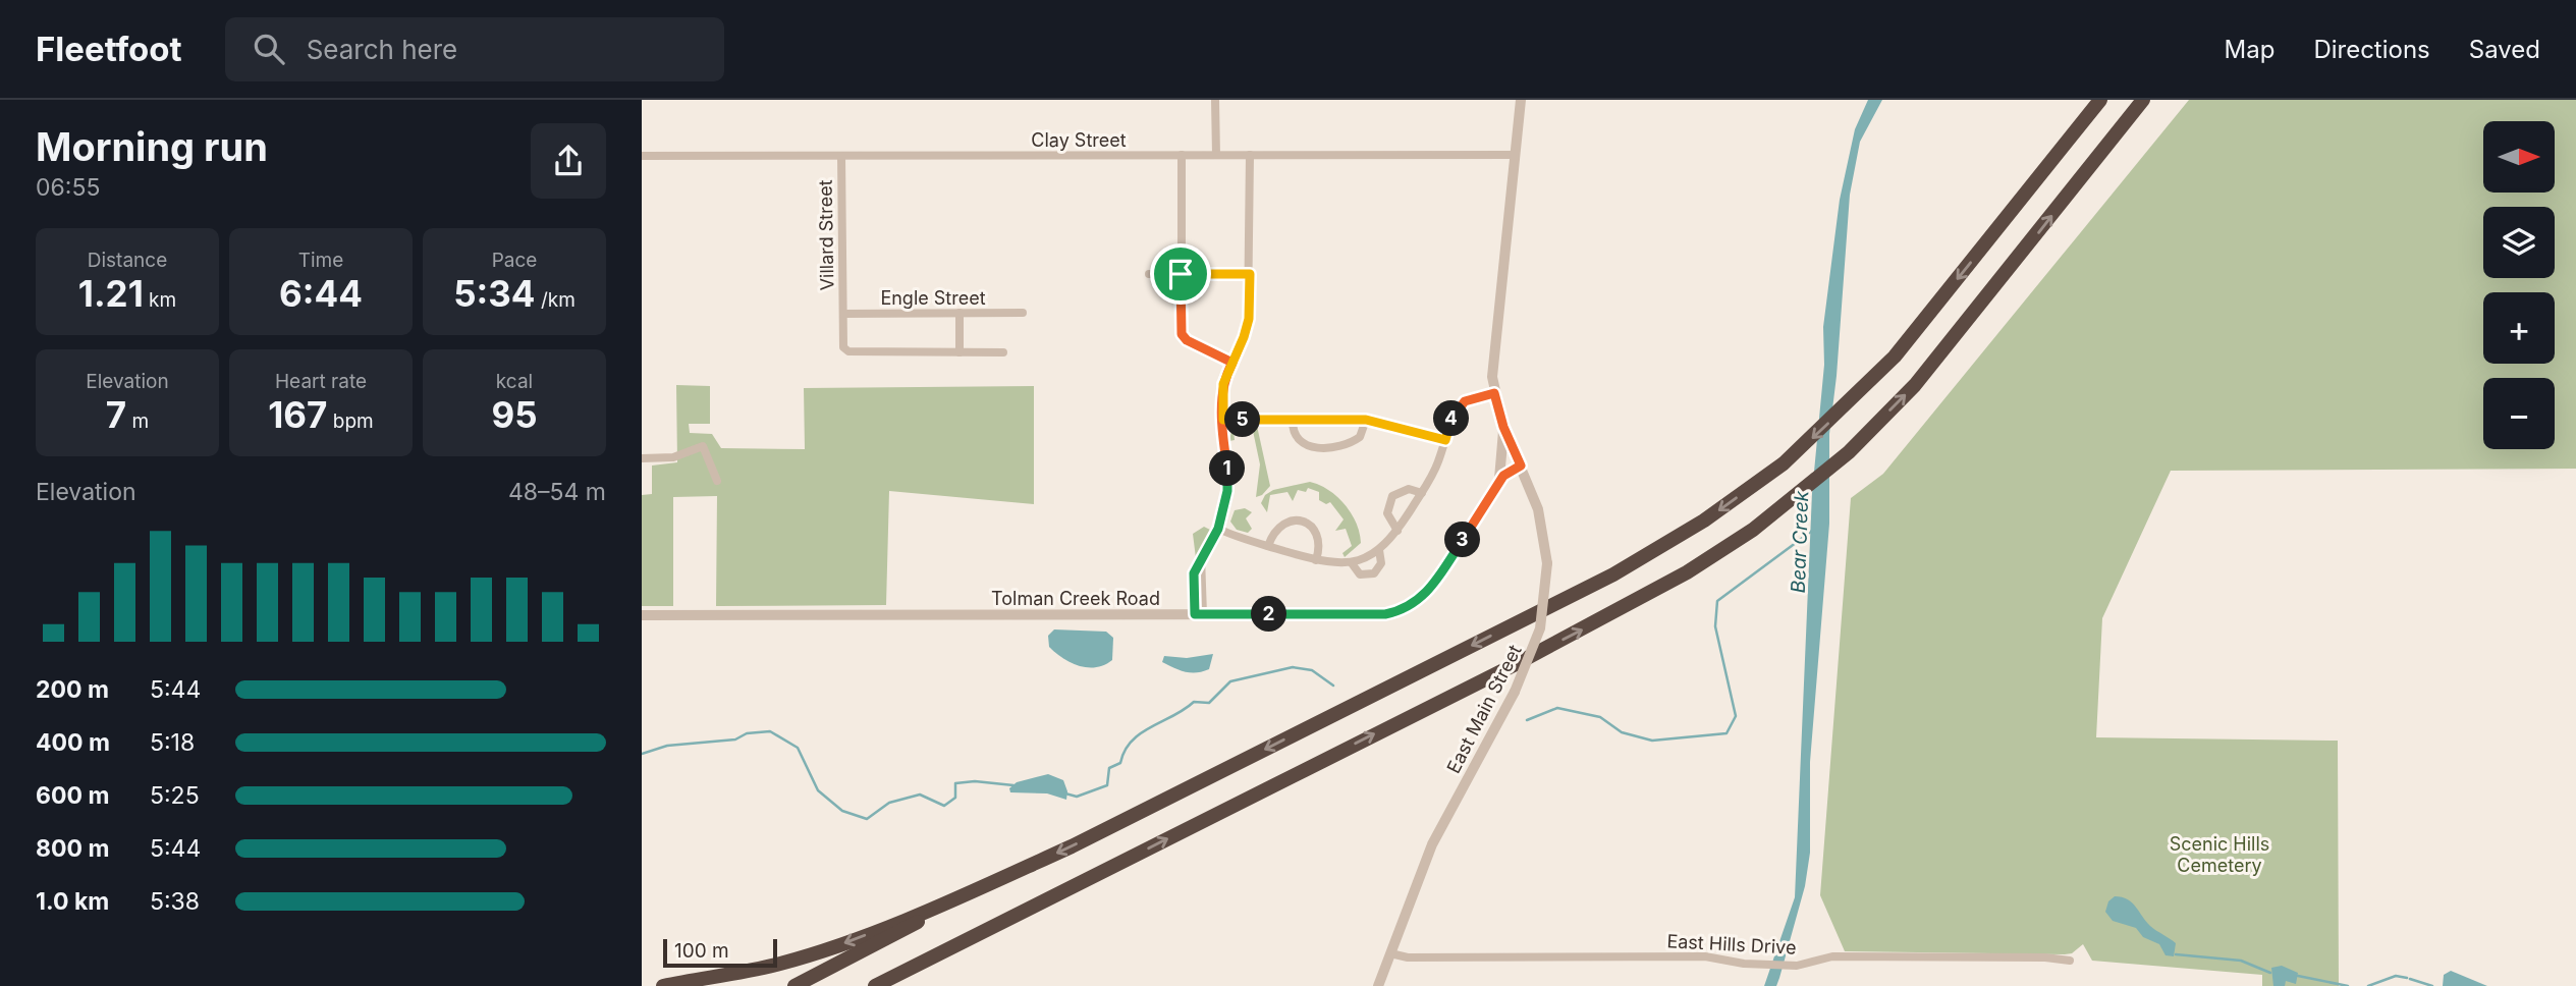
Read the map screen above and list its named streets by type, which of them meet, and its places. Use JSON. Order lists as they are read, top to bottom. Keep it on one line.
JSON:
{"streets":{"street":["Clay Street","Villard Street","Engle Street","Tolman Creek Road","East Main Street","East Hills Drive"]},"crossings":[["Clay Street","Villard Street"],["Clay Street","East Main Street"],["Villard Street","Engle Street"],["Tolman Creek Road","East Main Street"],["East Main Street","East Hills Drive"]],"water":["Bear Creek"],"parks":["Scenic Hills Cemetery"],"scale_bar":"100 m","north":"right","page":{"header":"Fleetfoot","search":"Search here","nav":["Map","Directions","Saved"],"heading":["Morning run","06:55"],"map_buttons":["+","−"],"stats":[["Distance","1.21 km"],["Time","6:44"],["Pace","5:34 /km"],["Elevation","7 m"],["Heart rate","167 bpm"],["kcal","95"]],"pins":["4","5","1","3","2"],"chart":["Elevation","48–54 m"],"list":[{"name":"200 m","note":"5:44"},{"name":"400 m","note":"5:18"},{"name":"600 m","note":"5:25"},{"name":"800 m","note":"5:44"},{"name":"1.0 km","note":"5:38"}],"scale":"100 m"}}
